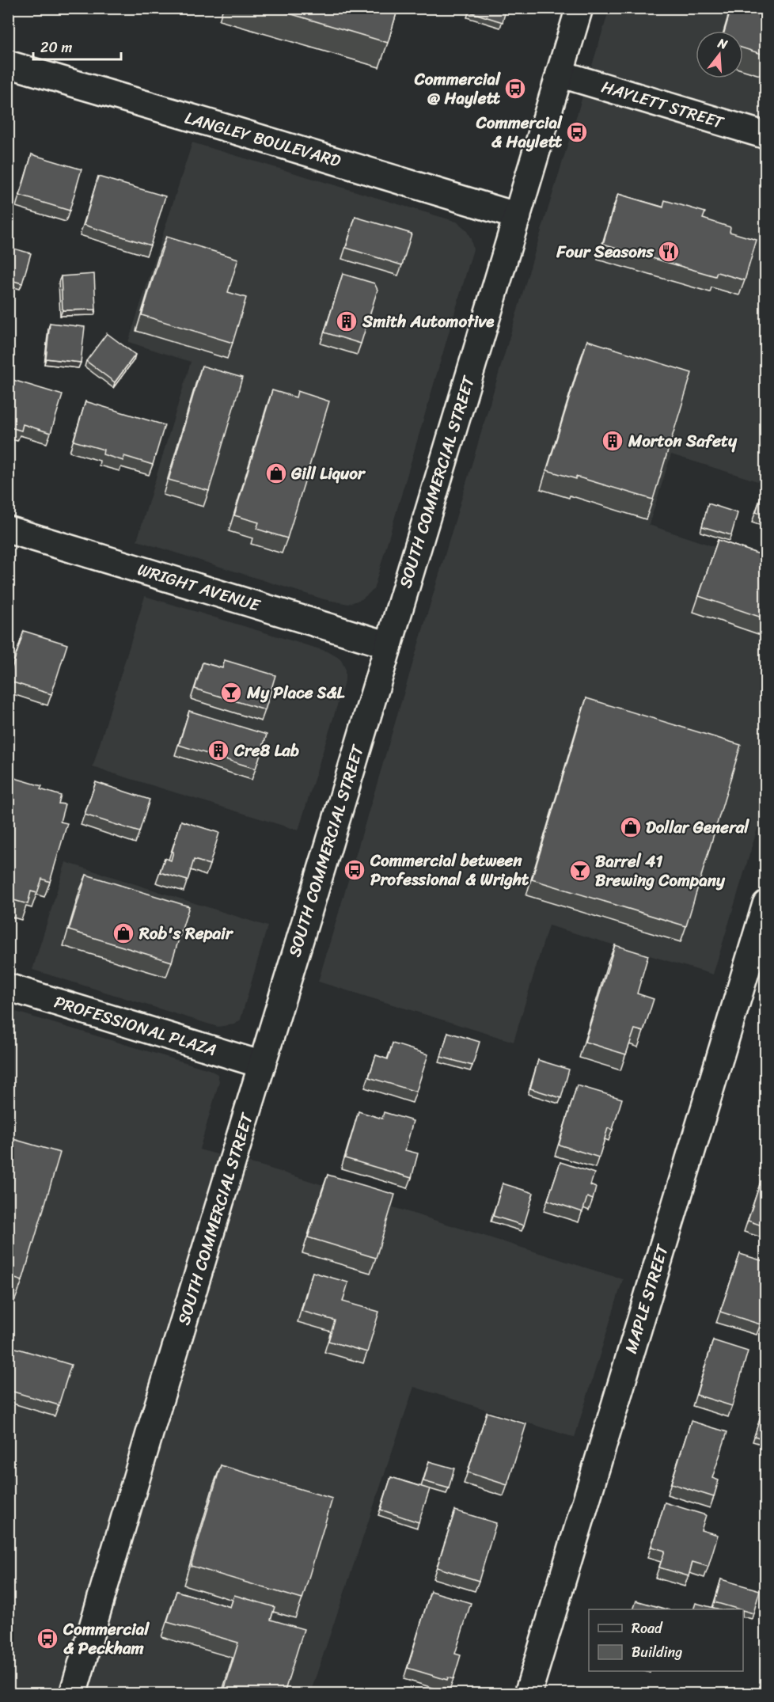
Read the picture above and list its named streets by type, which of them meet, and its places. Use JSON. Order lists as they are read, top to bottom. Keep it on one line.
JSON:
{"streets":{"street":["HAYLETT STREET","LANGLEY BOULEVARD","SOUTH COMMERCIAL STREET","WRIGHT AVENUE","PROFESSIONAL PLAZA","MAPLE STREET"]},"crossings":[["HAYLETT STREET","SOUTH COMMERCIAL STREET"],["LANGLEY BOULEVARD","SOUTH COMMERCIAL STREET"],["SOUTH COMMERCIAL STREET","WRIGHT AVENUE"],["SOUTH COMMERCIAL STREET","PROFESSIONAL PLAZA"]],"places":{"bus stop":["Commercial @ Haylett","Commercial & Haylett","Commercial between Professional & Wright","Commercial & Peckham"],"restaurant":["Four Seasons"],"building":["Smith Automotive","Morton Safety","Cre8 Lab"],"shop":["Gill Liquor","Dollar General","Rob's Repair"],"bar":["My Place S&L","Barrel 41 Brewing Company"]},"legend":["Road","Building"],"scale_bar":"20 m","north":"top"}
